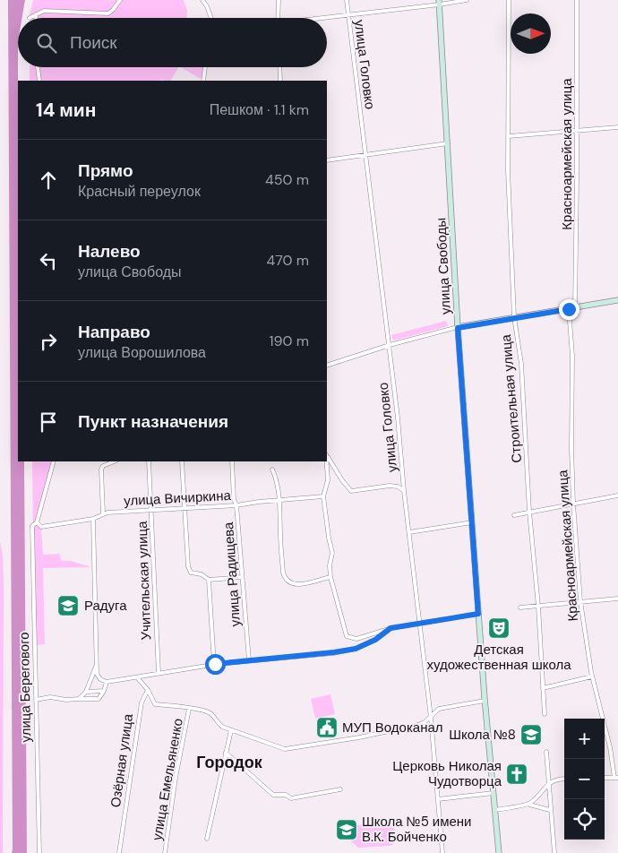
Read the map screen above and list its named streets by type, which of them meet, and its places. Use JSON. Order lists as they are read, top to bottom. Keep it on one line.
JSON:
{"streets":{"main road":["улица Свободы"],"street":["улица Головко","Красноармейская улица","Строительная улица","улица Вичиркина","улица Радищева","Учительская улица","улица Берегового","Озёрная улица","улица Емельяненко"]},"crossings":[["улица Вичиркина","улица Радищева"],["улица Вичиркина","Учительская улица"],["улица Вичиркина","улица Берегового"]],"districts":["Городок"],"places":{"school or university":["Радуга","Школа №8","Школа №5 имени В.К. Бойченко"],"theatre":["Детская художественная школа"],"public building":["МУП Водоканал"],"church":["Церковь Николая Чудотворца"]},"north":"right","page":{"search":"Поиск","heading":["14 мин","Пешком · 1.1 km"],"list":[["Прямо","Красный переулок","450 m"],["Налево","улица Свободы","470 m"],["Направо","улица Ворошилова","190 m"],"Пункт назначения"],"map_buttons":["+","−"]}}
